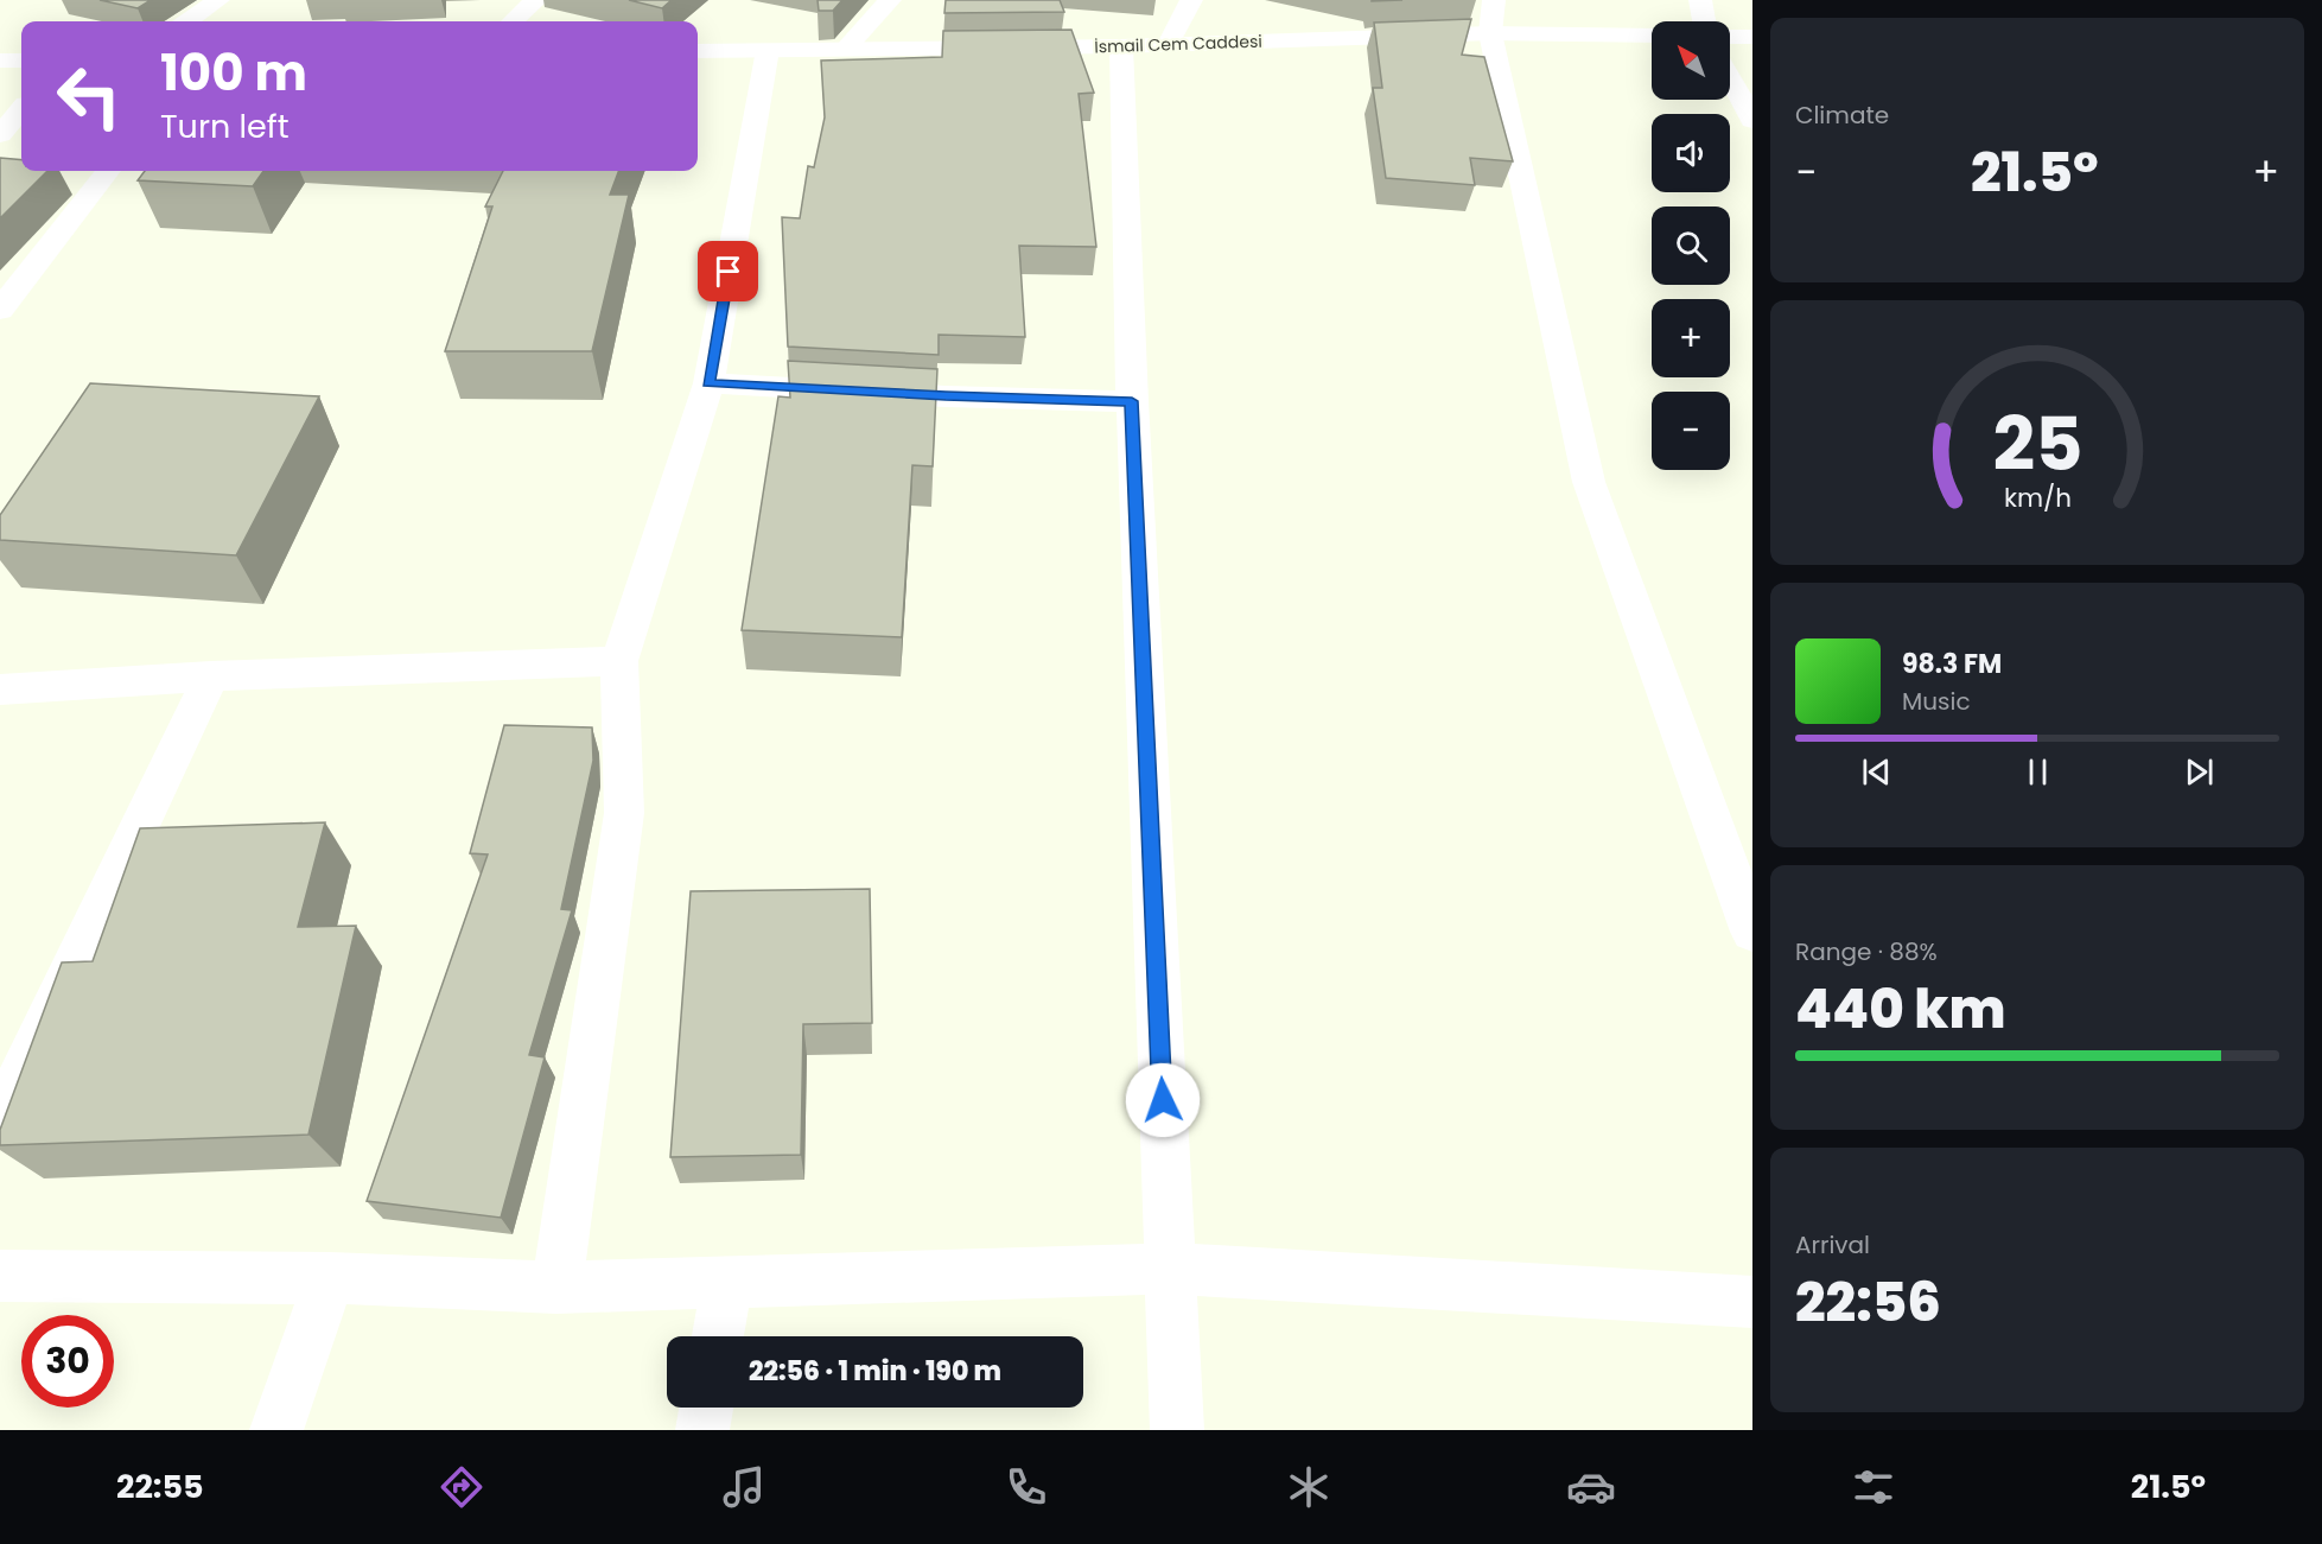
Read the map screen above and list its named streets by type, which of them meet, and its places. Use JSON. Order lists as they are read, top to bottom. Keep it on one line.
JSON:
{"streets":{"street":["İsmail Cem Caddesi"]},"north":"top left","page":{"tile":["Climate",["Range · 88%","440 km"],["Arrival","22:56"]],"map_buttons":["+","−"],"turn":["100 m","Turn left"],"heat":["−","21.5°","+"],"song":["98.3 FM","Music"],"limit":"30","trip":"22:56 · 1 min · 190 m","tabs":["22:55","21.5°"],"gauge":["25","km/h"]}}
